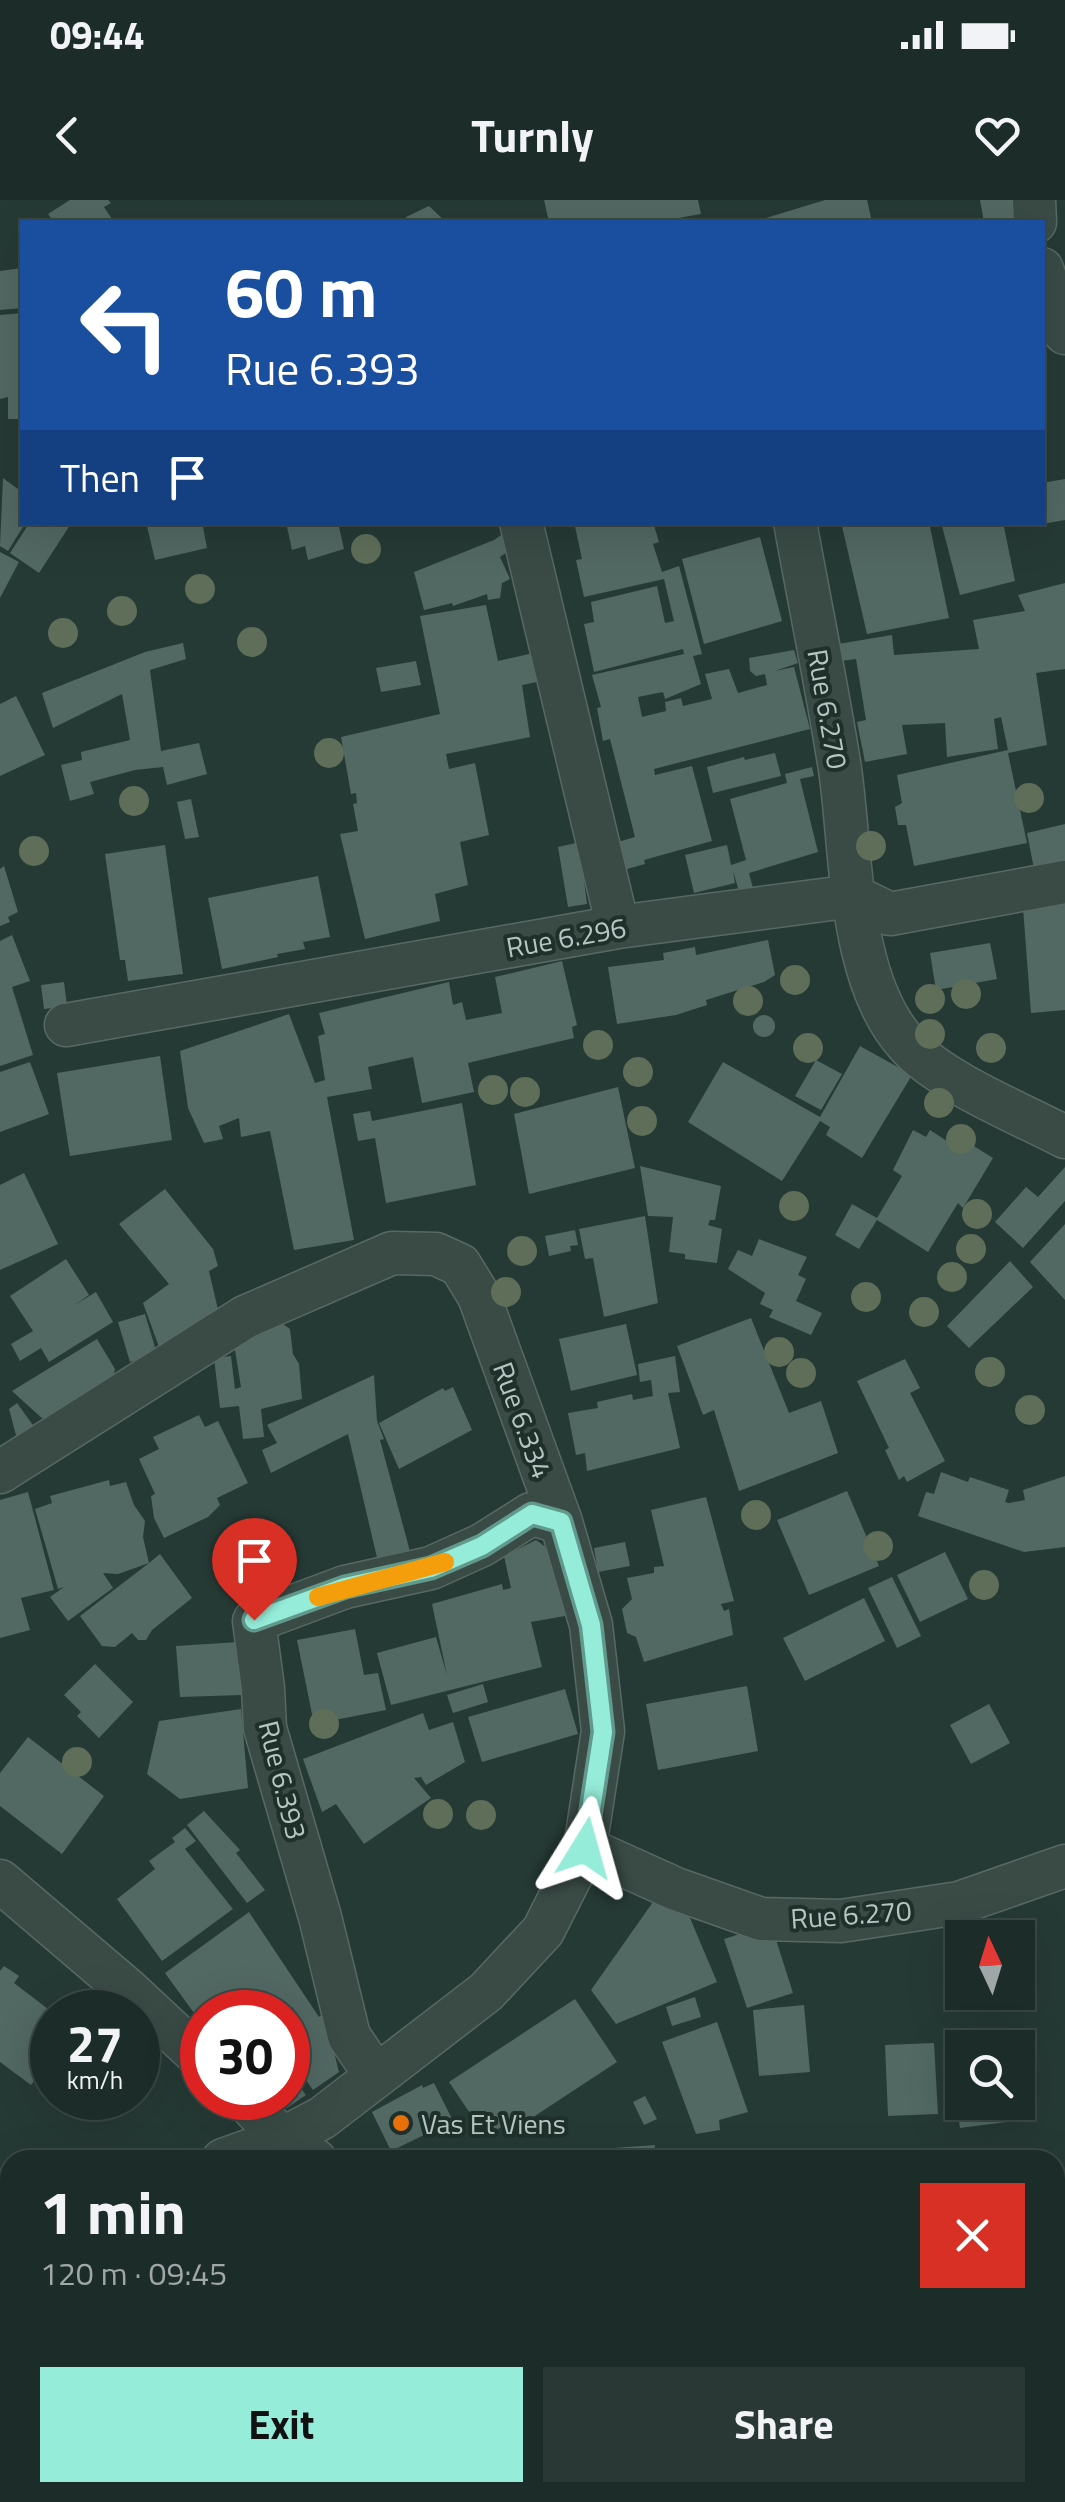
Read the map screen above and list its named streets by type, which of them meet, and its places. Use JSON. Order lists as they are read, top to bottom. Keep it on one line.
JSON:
{"streets":{"street":["Rue 6.270","Rue 6.296","Rue 6.334","Rue 6.393"]},"crossings":[["Rue 6.270","Rue 6.296"],["Rue 6.270","Rue 6.334"],["Rue 6.334","Rue 6.393"]],"places":["Vas Et Viens"],"north":"top","page":{"status":"09:44","header":"Turnly","turn":["60 m","Rue 6.393"],"then":"Then","speed":"27 km/h","limit":"30","heading":["1 min","120 m · 09:45"],"buttons":["Exit","Share"]}}
